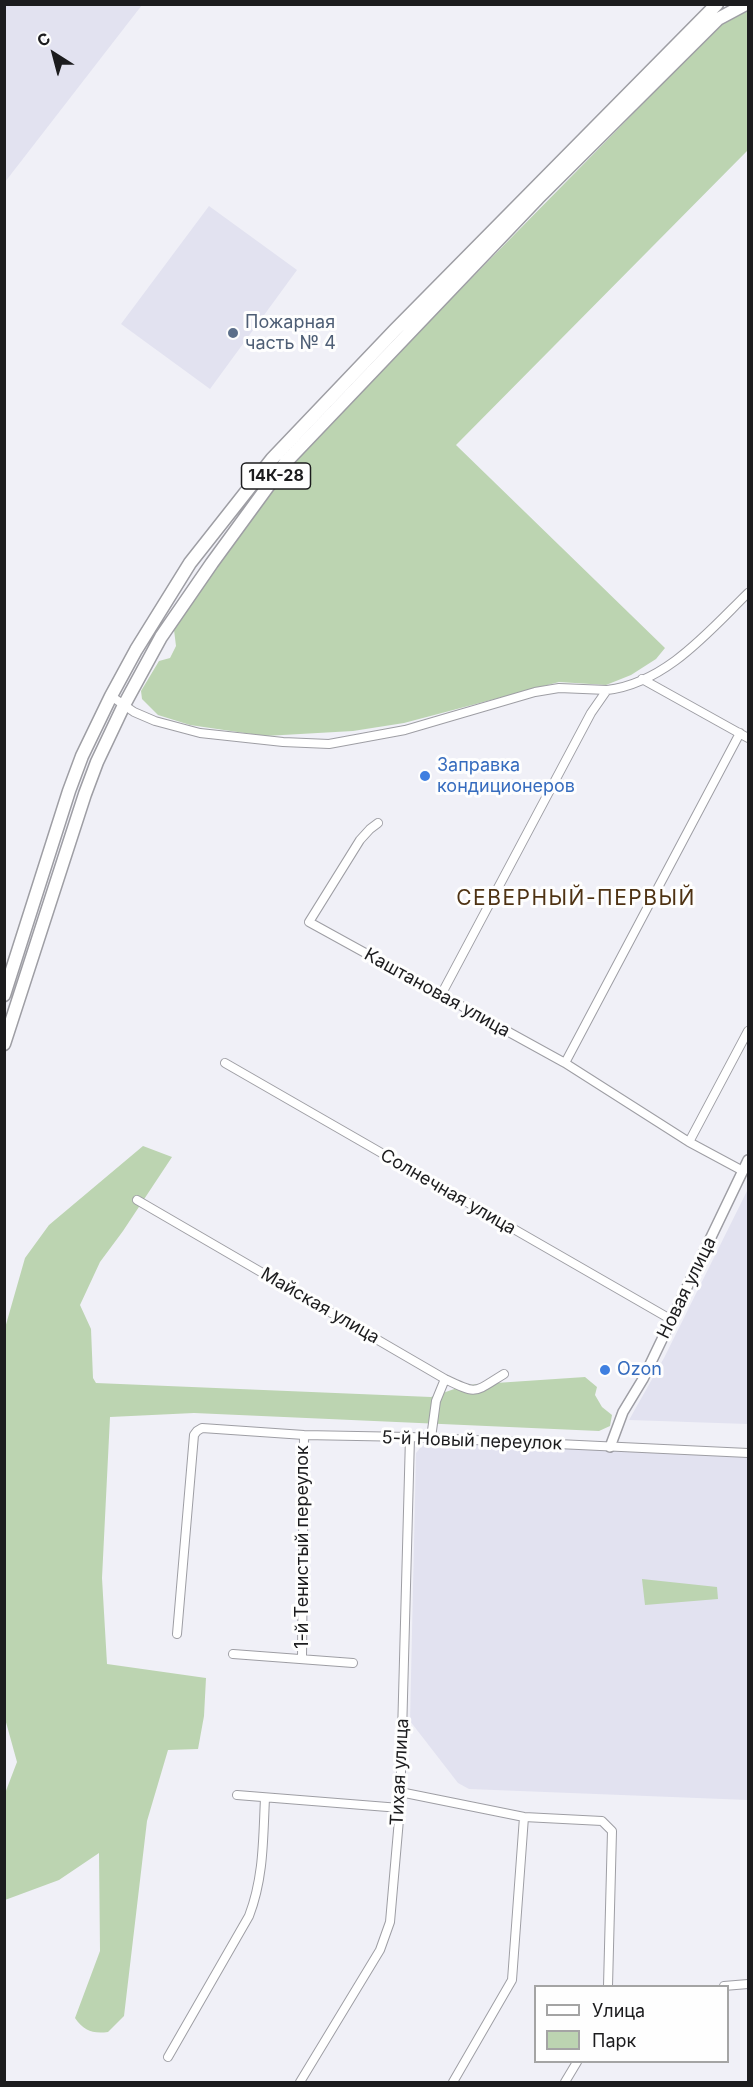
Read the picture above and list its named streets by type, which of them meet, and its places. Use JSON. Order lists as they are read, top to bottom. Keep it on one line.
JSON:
{"streets":{"main road":["14К-28"],"street":["Каштановая улица","Солнечная улица","Новая улица","Майская улица","5-й Новый переулок","1-й Тенистый переулок","Тихая улица"]},"crossings":[["Каштановая улица","Новая улица"],["Солнечная улица","Новая улица"],["Новая улица","5-й Новый переулок"],["5-й Новый переулок","1-й Тенистый переулок"],["5-й Новый переулок","Тихая улица"]],"districts":["СЕВЕРНЫЙ-ПЕРВЫЙ"],"places":["Пожарная часть № 4","Заправка кондиционеров","Ozon"],"legend":["Улица","Парк"],"north":"top left"}
